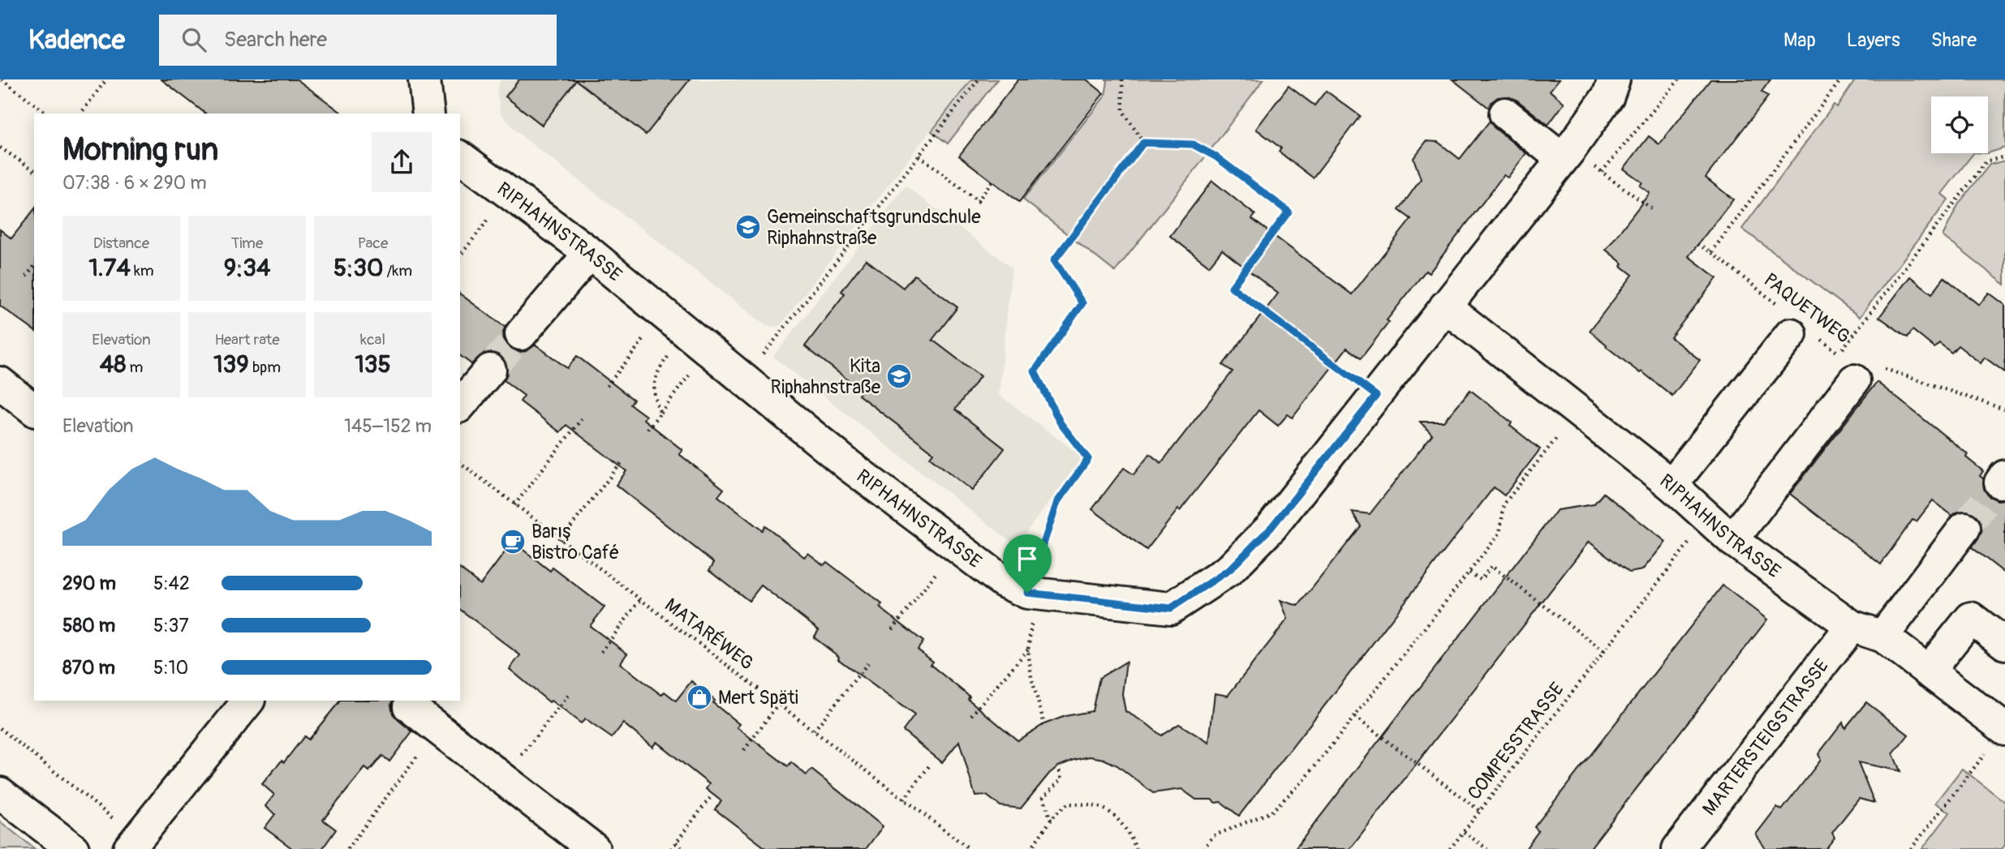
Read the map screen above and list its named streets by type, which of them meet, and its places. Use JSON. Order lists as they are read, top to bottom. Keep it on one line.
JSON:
{"streets":{"street":["RIPHAHNSTRASSE","MARTERSTEIGSTRASSE"],"path":["PAQUETWEG","MATARÉWEG","COMPESSTRASSE"]},"crossings":[["RIPHAHNSTRASSE","MARTERSTEIGSTRASSE"],["RIPHAHNSTRASSE","COMPESSTRASSE"]],"places":{"school or university":["Gemeinschaftsgrundschule Riphahnstraße","Kita Riphahnstraße"],"cafe":["Barış Bistro Café"],"shop":["Mert Späti"]},"page":{"header":"Kadence","search":"Search here","nav":["Map","Layers","Share"],"heading":["Morning run","07:38 · 6 × 290 m"],"stats":[["Distance","1.74 km"],["Time","9:34"],["Pace","5:30 /km"],["Elevation","48 m"],["Heart rate","139 bpm"],["kcal","135"]],"chart":["Elevation","145–152 m"],"list":[{"name":"290 m","note":"5:42"},{"name":"580 m","note":"5:37"},{"name":"870 m","note":"5:10"}]}}
